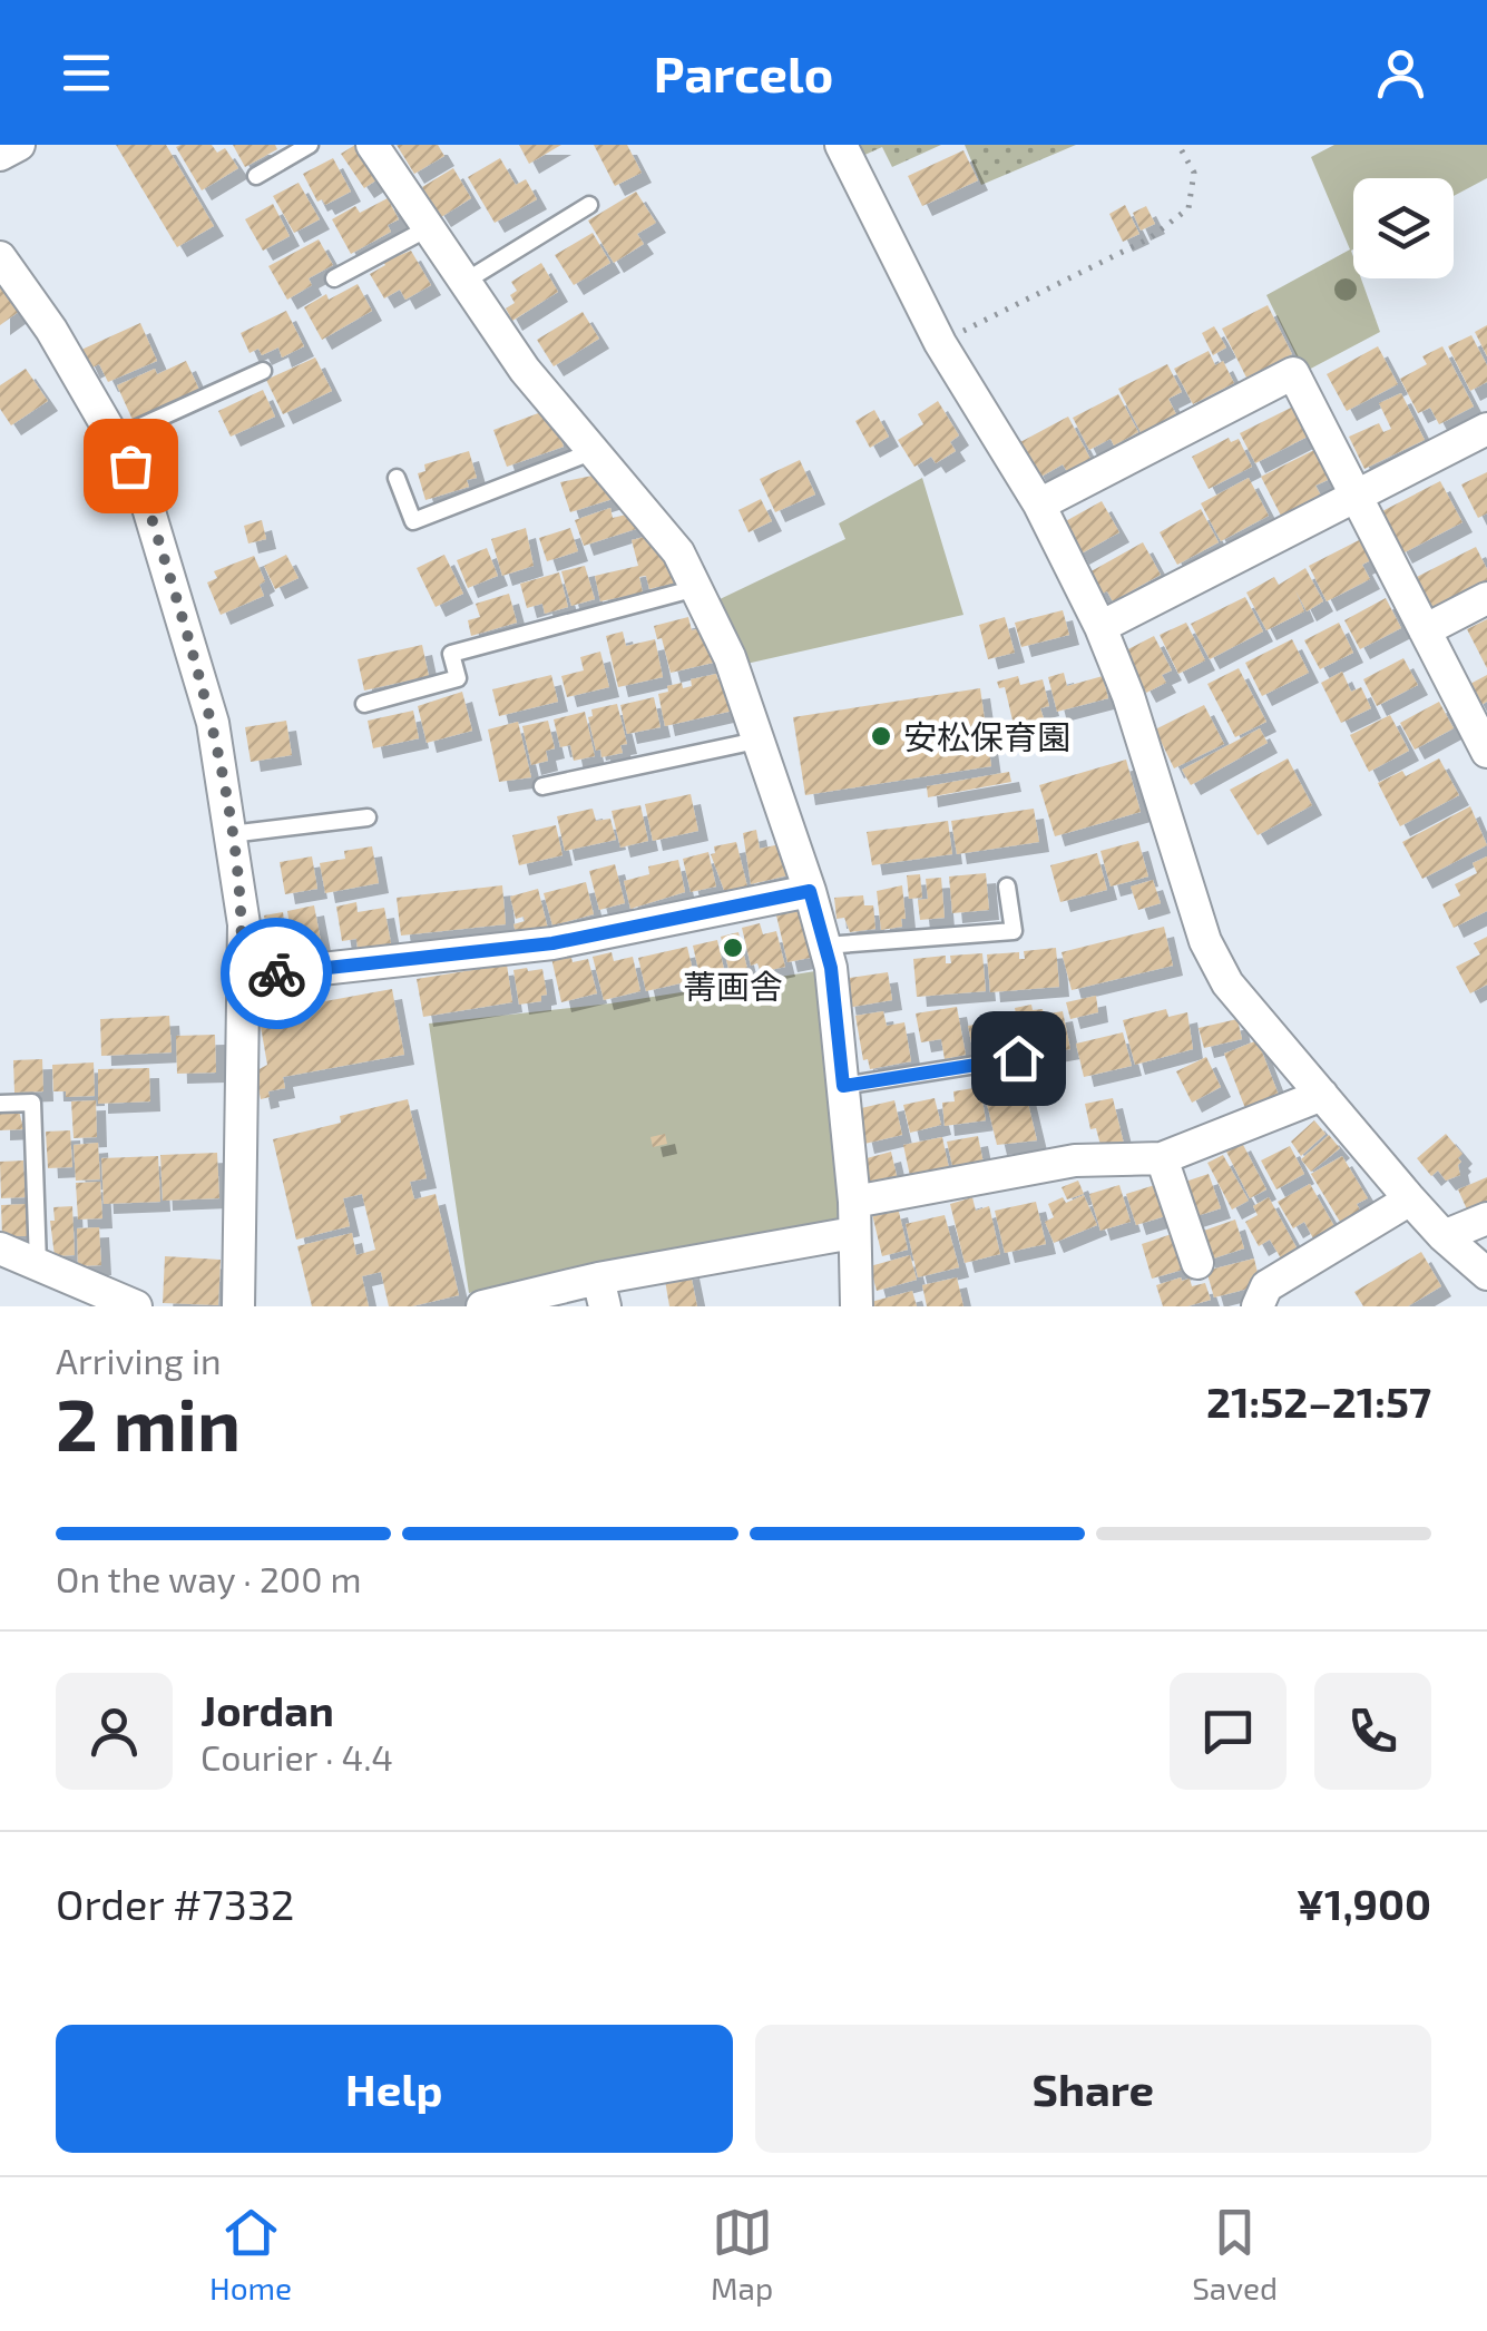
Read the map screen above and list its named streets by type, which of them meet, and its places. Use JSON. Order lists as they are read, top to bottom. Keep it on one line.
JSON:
{"places":["安松保育園","菁画舎"],"page":{"header":"Parcelo","heading":["2 min","Arriving in","21:52–21:57"],"panel":["Jordan","Courier · 4.4","Order #7332","¥1,900"],"bar":"On the way · 200 m","buttons":["Help","Share"],"tabs":["Home","Map","Saved"]}}
